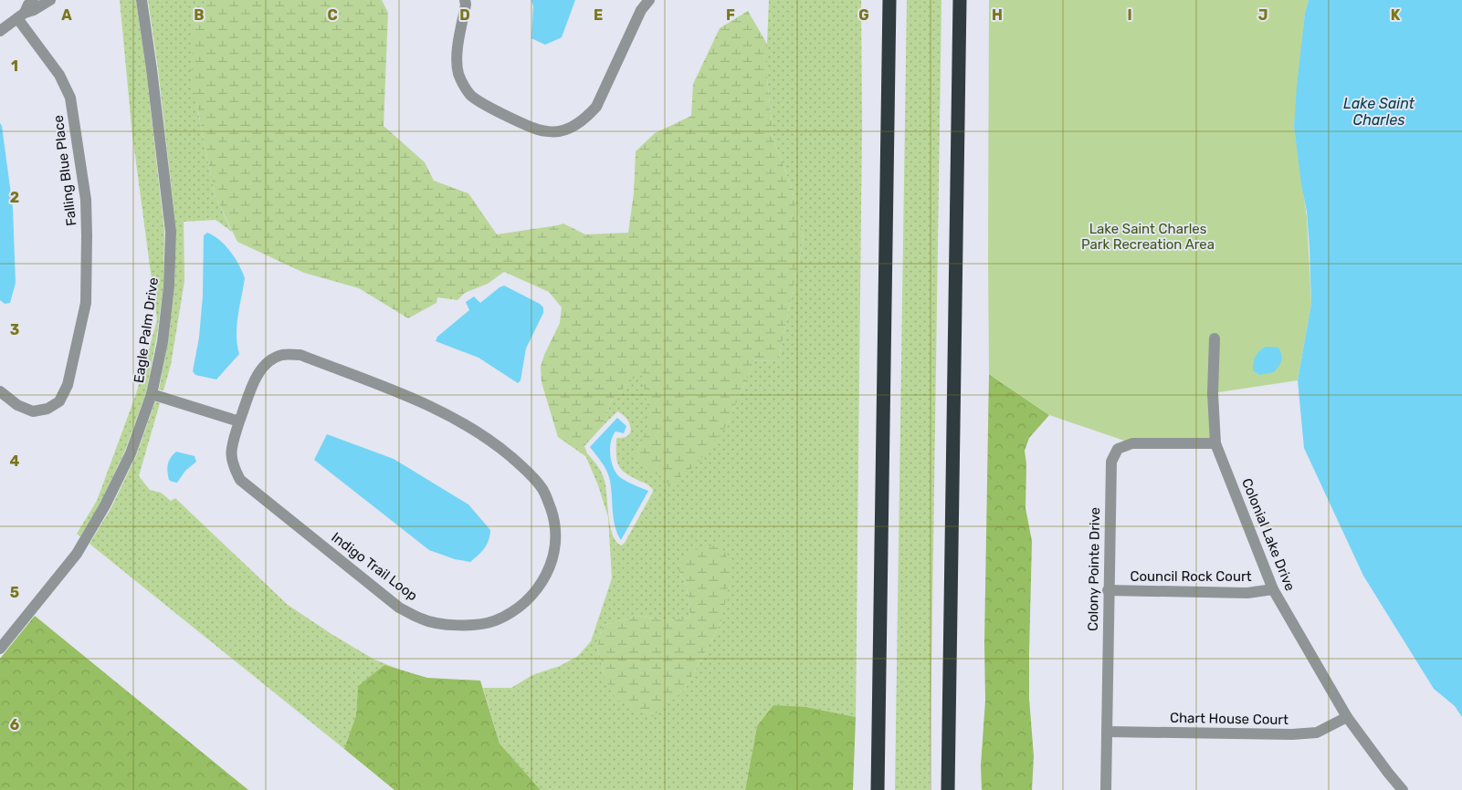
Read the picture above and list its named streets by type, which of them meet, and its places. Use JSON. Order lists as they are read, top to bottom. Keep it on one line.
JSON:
{"streets":{"street":["Falling Blue Place","Eagle Palm Drive","Colonial Lake Drive","Indigo Trail Loop","Colony Pointe Drive","Council Rock Court","Chart House Court"]},"crossings":[["Colonial Lake Drive","Colony Pointe Drive"],["Colonial Lake Drive","Council Rock Court"],["Colonial Lake Drive","Chart House Court"],["Colony Pointe Drive","Council Rock Court"],["Colony Pointe Drive","Chart House Court"]],"water":["Lake Saint Charles"],"parks":["Lake Saint Charles Park Recreation Area"],"grid":{"columns":["A","B","C","D","E","F","G","H","I","J","K"],"rows":["1","2","3","4","5","6"]}}
